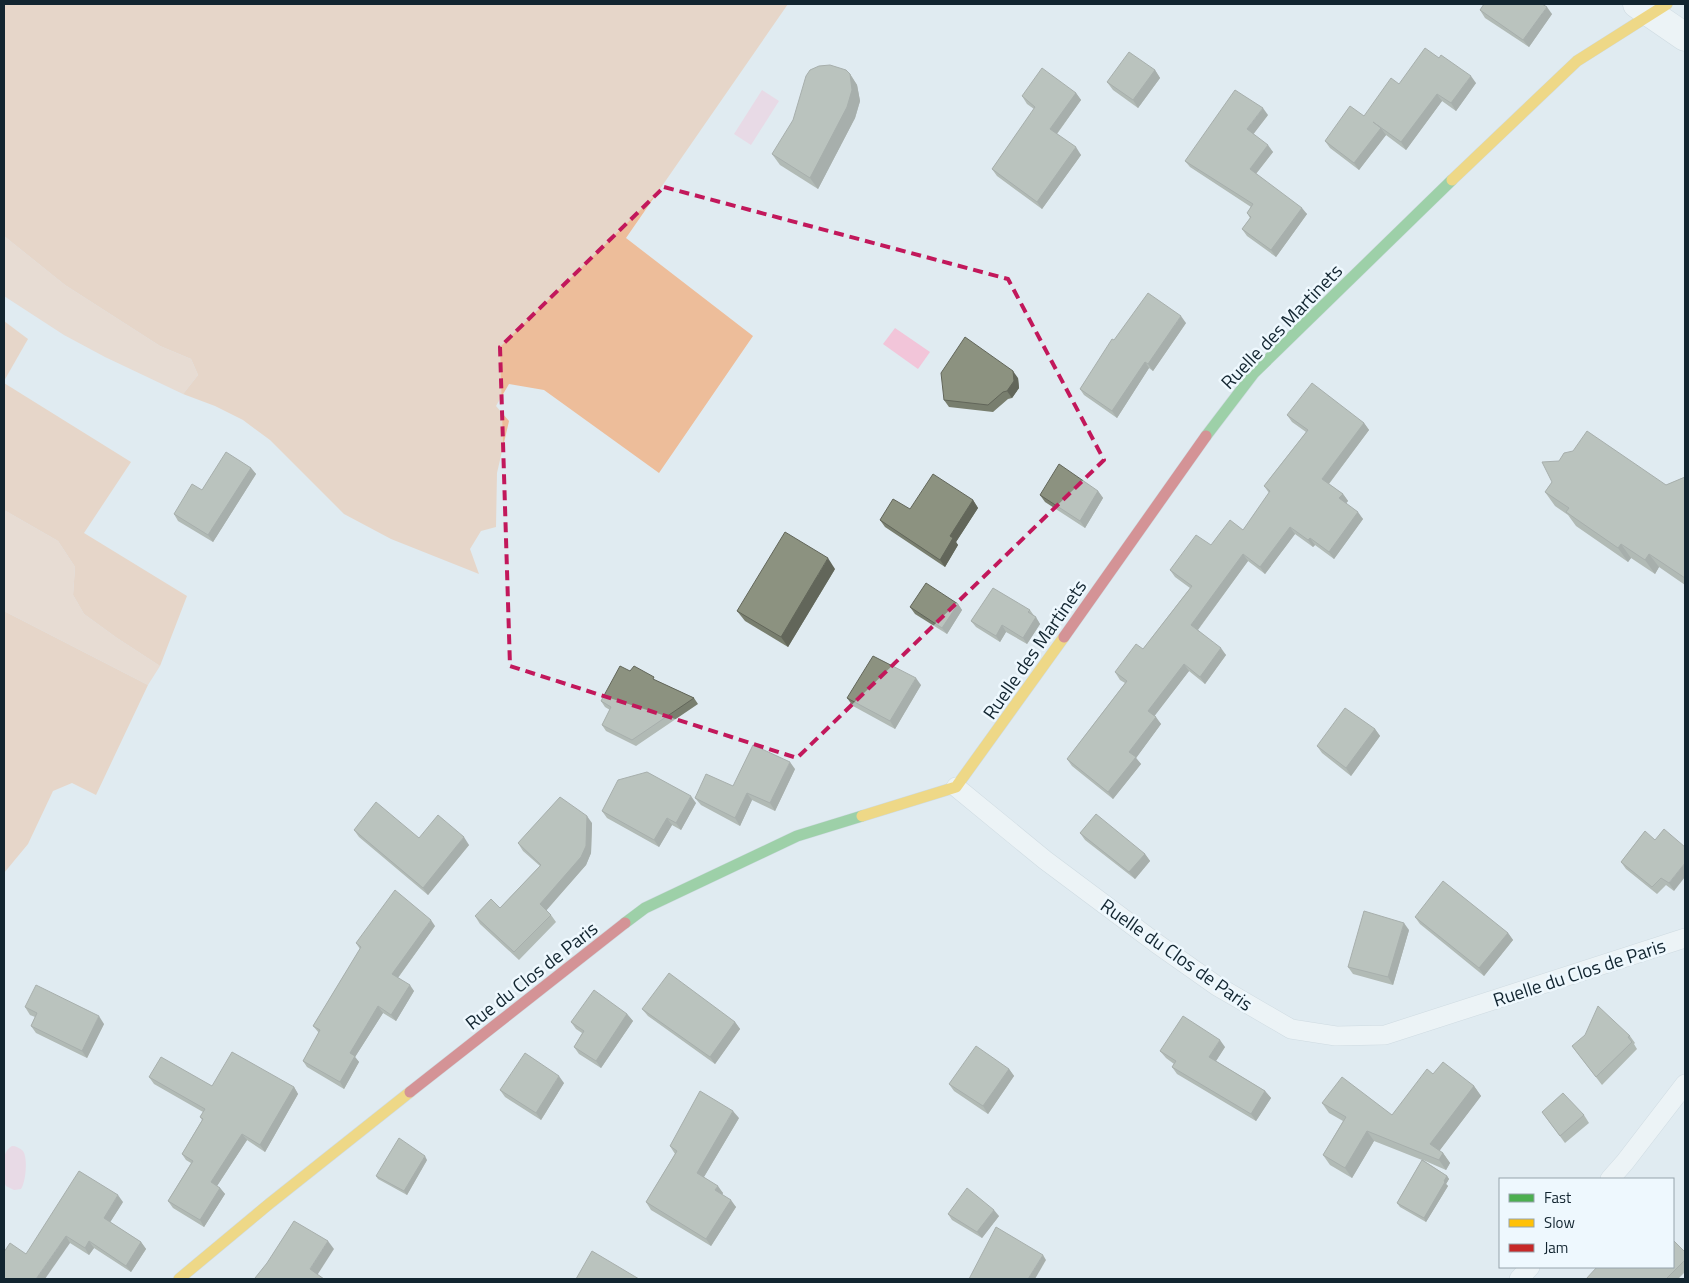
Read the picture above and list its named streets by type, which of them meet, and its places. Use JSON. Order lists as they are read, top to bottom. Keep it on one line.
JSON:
{"streets":{"street":["Ruelle des Martinets","Rue du Clos de Paris"],"lane":["Ruelle du Clos de Paris"]},"crossings":[["Ruelle des Martinets","Ruelle du Clos de Paris"],["Ruelle des Martinets","Rue du Clos de Paris"],["Ruelle du Clos de Paris","Rue du Clos de Paris"]],"legend":["Fast","Slow","Jam"]}
